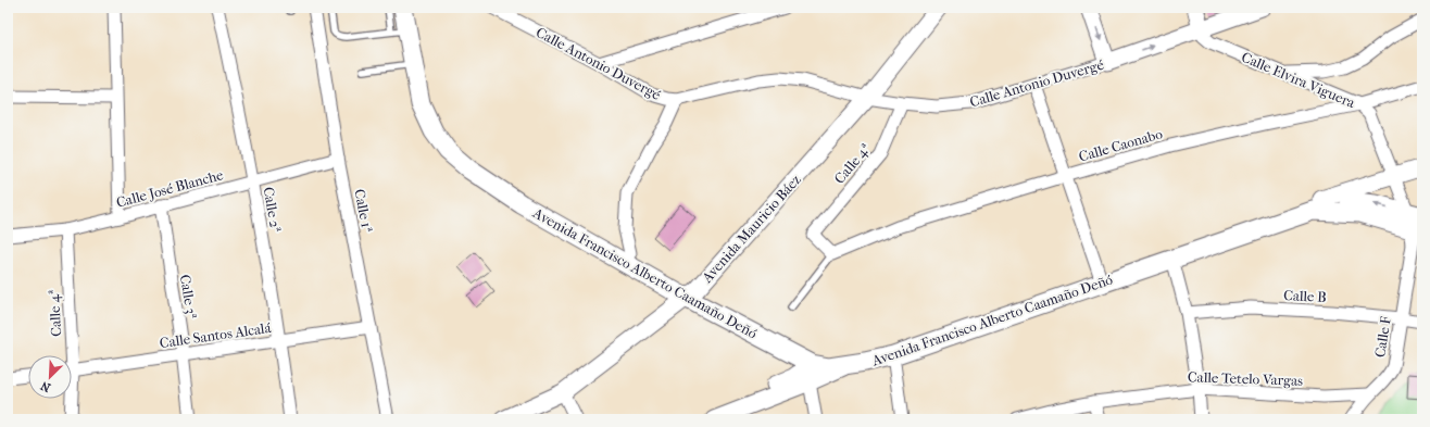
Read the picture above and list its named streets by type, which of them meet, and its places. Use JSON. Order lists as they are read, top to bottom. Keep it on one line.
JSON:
{"streets":{"main road":["Calle Antonio Duvergé","Calle Elvira Viguera","Avenida Mauricio Báez","Avenida Francisco Alberto Caamaño Deñó"],"street":["Calle Caonabo","Calle 4ª","Calle José Blanche","Calle 2ª","Calle 1ª","Calle B","Calle 3ª","Calle Santos Alcalá","Calle F","Calle Tetelo Vargas"]},"crossings":[["Calle Antonio Duvergé","Calle Elvira Viguera"],["Calle Antonio Duvergé","Calle 4ª"],["Calle Antonio Duvergé","Avenida Mauricio Báez"],["Calle Elvira Viguera","Calle Caonabo"],["Calle Elvira Viguera","Avenida Francisco Alberto Caamaño Deñó"],["Calle Elvira Viguera","Calle F"],["Calle Caonabo","Calle 4ª"],["Calle 4ª","Calle José Blanche"],["Calle José Blanche","Calle 2ª"],["Calle José Blanche","Calle 1ª"],["Calle José Blanche","Calle 3ª"],["Calle 2ª","Calle Santos Alcalá"],["Calle 1ª","Calle Santos Alcalá"],["Avenida Mauricio Báez","Avenida Francisco Alberto Caamaño Deñó"],["Avenida Francisco Alberto Caamaño Deñó","Calle F"],["Calle B","Calle F"],["Calle 3ª","Calle Santos Alcalá"],["Calle F","Calle Tetelo Vargas"]],"north":"bottom left"}
